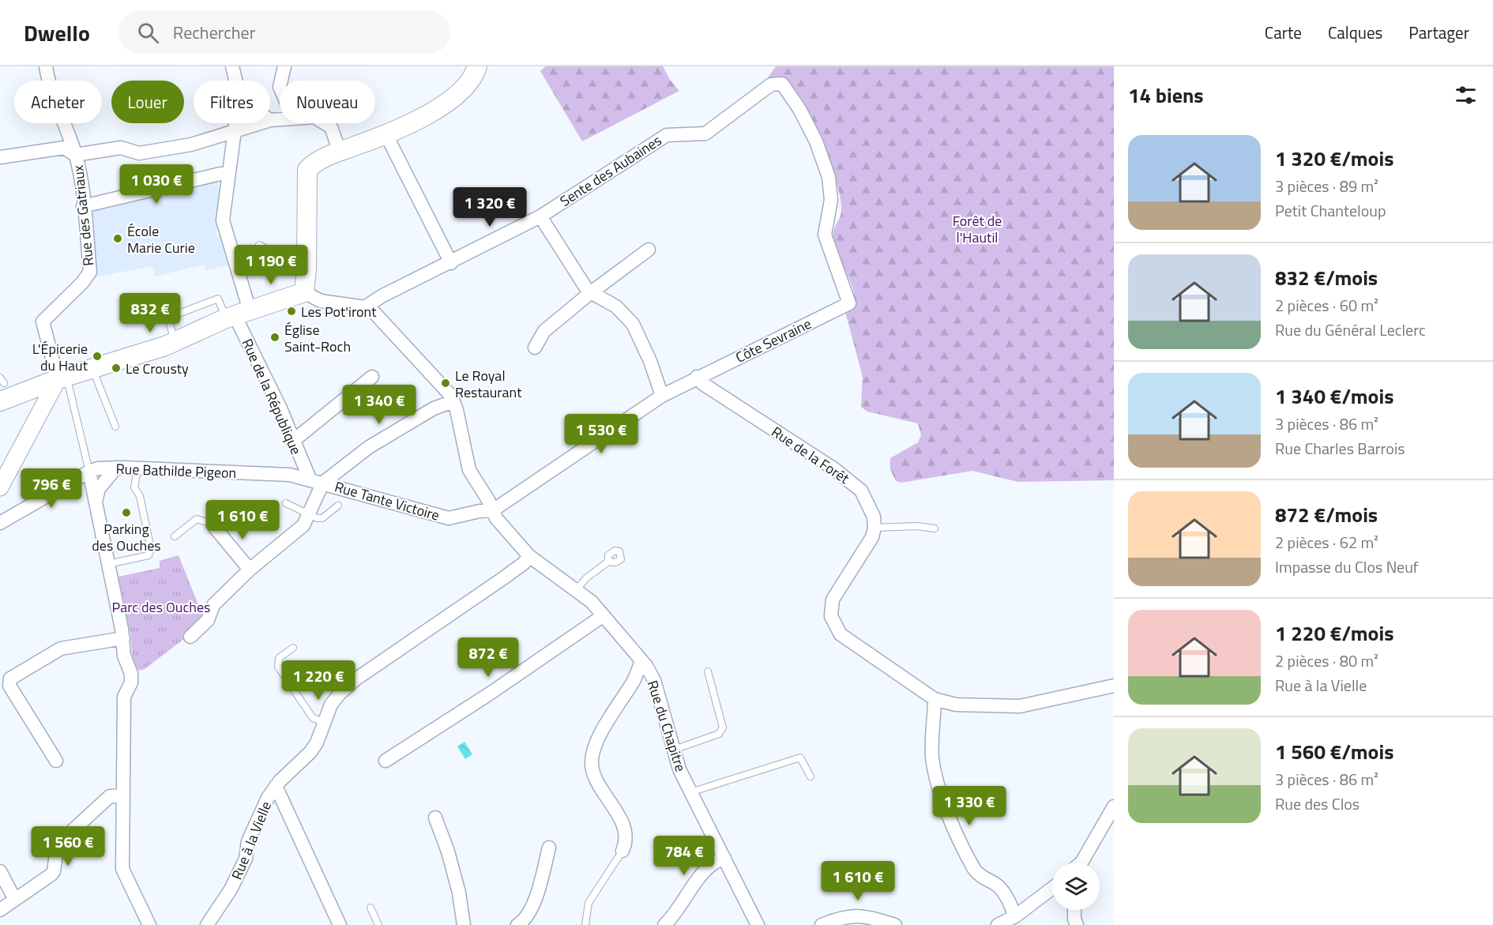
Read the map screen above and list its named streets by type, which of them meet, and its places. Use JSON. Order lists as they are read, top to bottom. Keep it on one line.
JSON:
{"streets":{"street":["Sente des Aubaines","Rue des Gatriaux","Côte Sevraine","Rue de la République","Rue de la Forêt","Rue Bathilde Pigeon","Rue Tante Victoire","Rue du Chapitre","Rue à la Vielle"]},"crossings":[["Sente des Aubaines","Côte Sevraine"],["Côte Sevraine","Rue de la Forêt"],["Côte Sevraine","Rue Tante Victoire"],["Côte Sevraine","Rue du Chapitre"],["Rue de la République","Rue Bathilde Pigeon"],["Rue de la République","Rue Tante Victoire"],["Rue Bathilde Pigeon","Rue Tante Victoire"],["Rue Tante Victoire","Rue du Chapitre"],["Rue du Chapitre","Rue à la Vielle"]],"parks":["Forêt de l'Hautil","Parc des Ouches"],"places":["École Marie Curie","Les Pot'iront","Église Saint-Roch","L'Épicerie du Haut","Le Crousty","Le Royal Restaurant","Parking des Ouches"],"page":{"header":"Dwello","search":"Rechercher","nav":["Carte","Calques","Partager"],"heading":"14 biens","chip":["Acheter","Louer","Filtres","Nouveau"],"list":[{"name":"1 320 €/mois","note":"3 pièces · 89 m² · Petit Chanteloup"},{"name":"832 €/mois","note":"2 pièces · 60 m² · Rue du Général Leclerc"},{"name":"1 340 €/mois","note":"3 pièces · 86 m² · Rue Charles Barrois"},{"name":"872 €/mois","note":"2 pièces · 62 m² · Impasse du Clos Neuf"},{"name":"1 220 €/mois","note":"2 pièces · 80 m² · Rue à la Vielle"},{"name":"1 560 €/mois","note":"3 pièces · 86 m² · Rue des Clos"}],"price":["1 030 €","1 320 €","1 190 €","832 €","1 340 €","1 530 €","796 €","1 610 €","872 €","1 220 €","1 330 €","1 560 €","784 €","1 610 €"]}}
